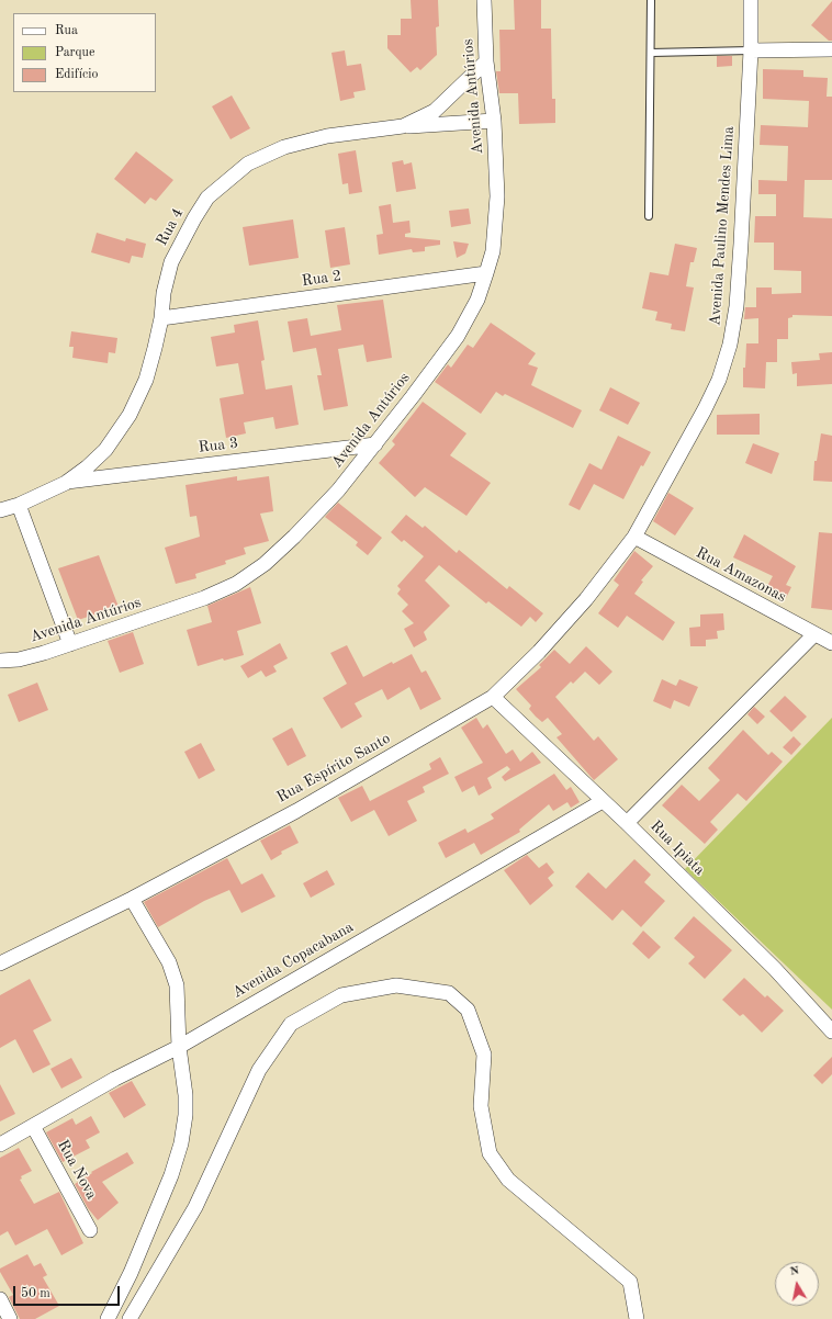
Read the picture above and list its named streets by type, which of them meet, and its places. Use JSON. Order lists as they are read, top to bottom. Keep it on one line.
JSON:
{"streets":{"street":["Avenida Antúrios","Avenida Paulino Mendes Lima","Rua 4","Rua 2","Rua 3","Rua Amazonas","Rua Espírito Santo","Rua Ipiata","Avenida Copacabana","Rua Nova"]},"crossings":[["Avenida Antúrios","Rua 4"],["Avenida Antúrios","Rua 2"],["Avenida Antúrios","Rua 3"],["Avenida Paulino Mendes Lima","Rua Amazonas"],["Avenida Paulino Mendes Lima","Rua Espírito Santo"],["Rua 4","Rua 2"],["Rua 4","Rua 3"],["Rua Amazonas","Rua Espírito Santo"],["Rua Espírito Santo","Rua Ipiata"],["Rua Ipiata","Avenida Copacabana"],["Avenida Copacabana","Rua Nova"]],"legend":["Rua","Parque","Edifício"],"scale_bar":"50 m","north":"top"}
